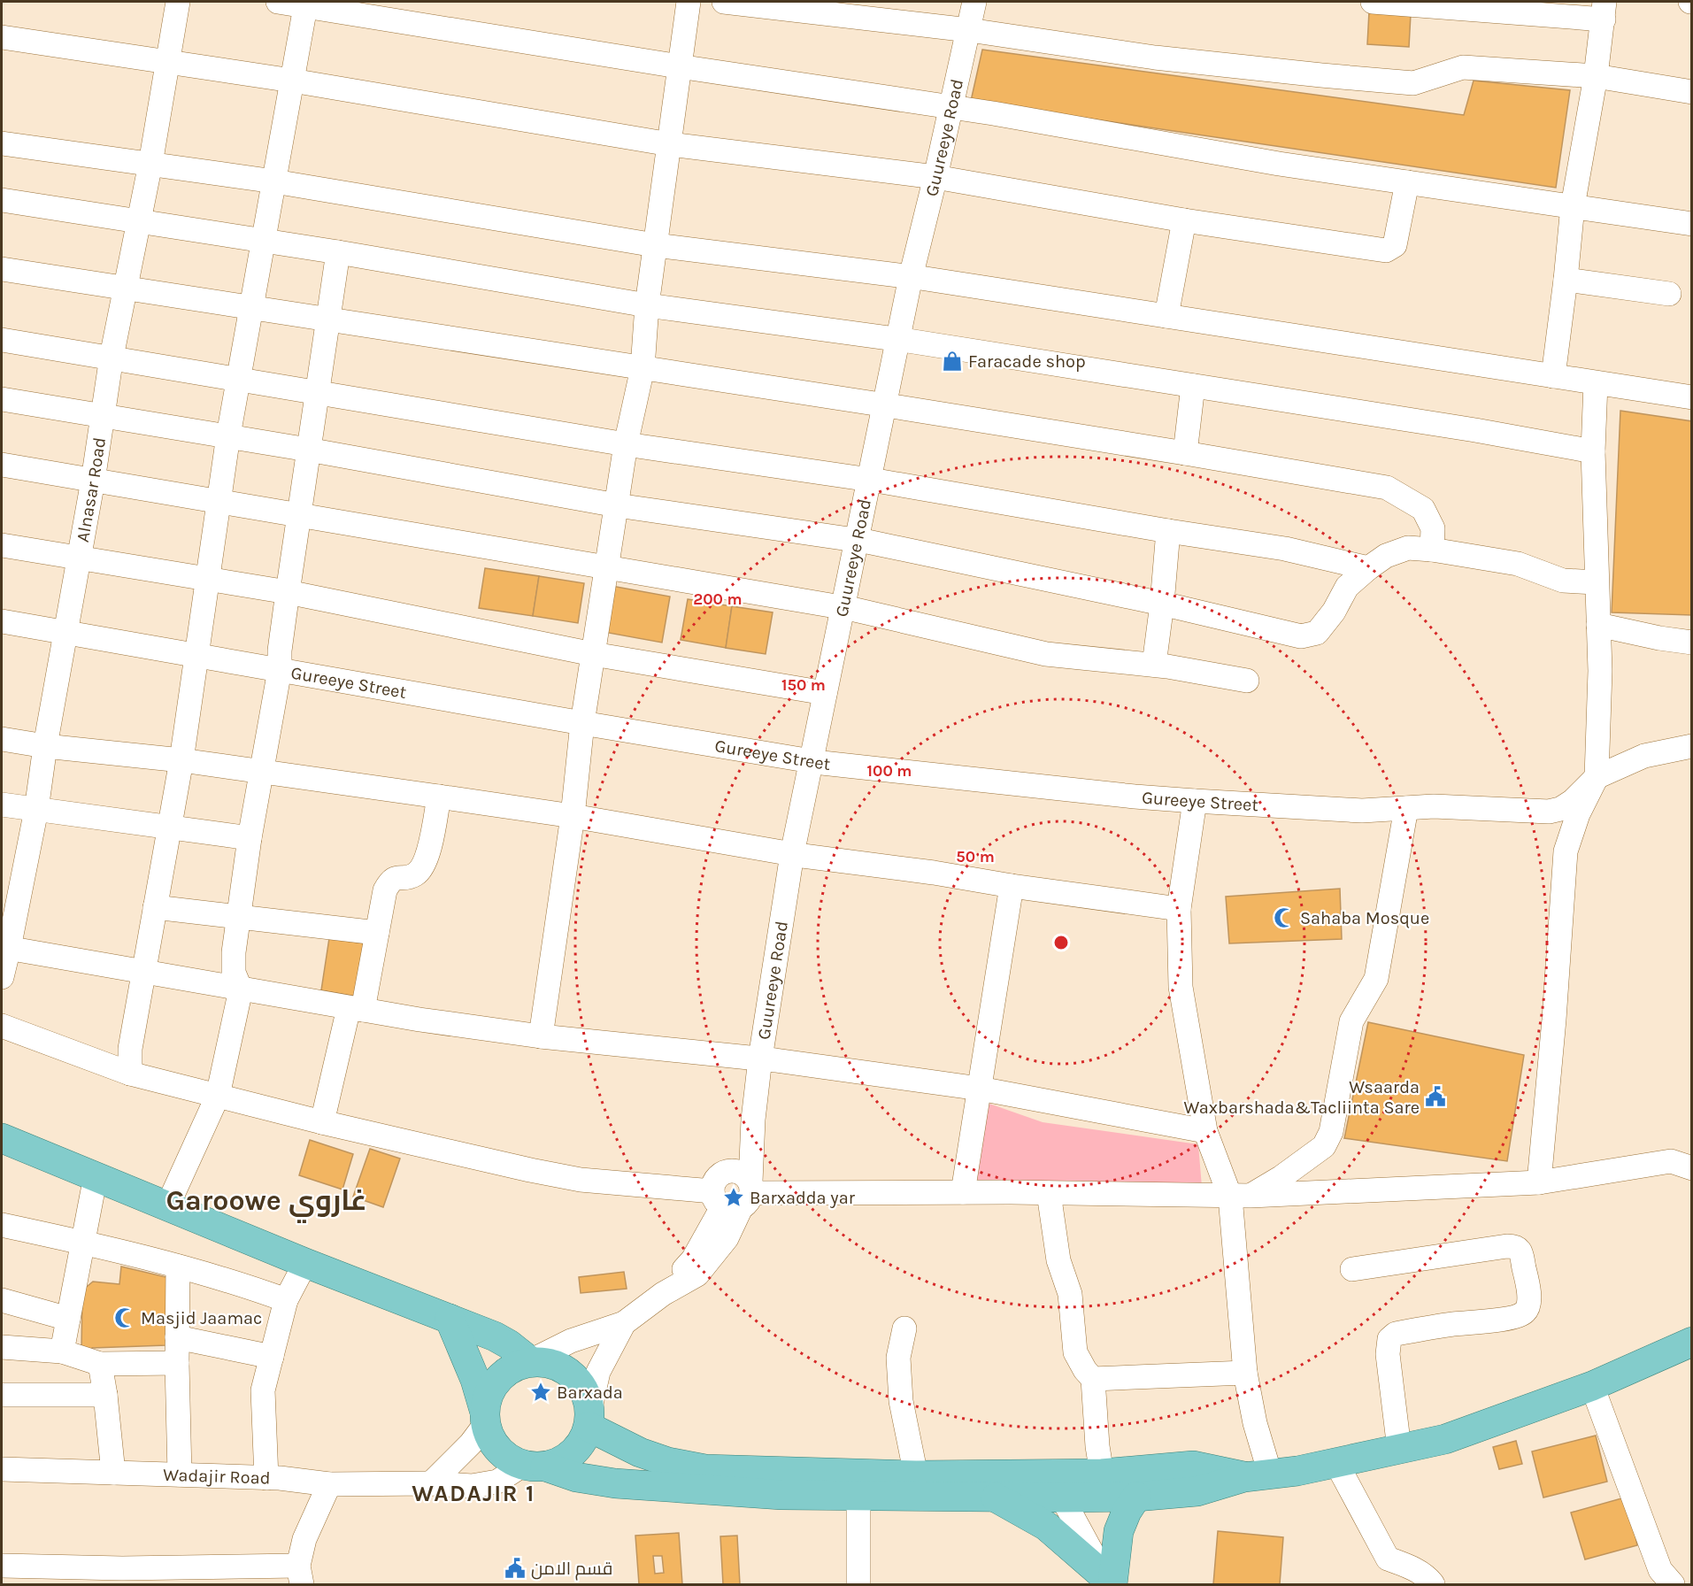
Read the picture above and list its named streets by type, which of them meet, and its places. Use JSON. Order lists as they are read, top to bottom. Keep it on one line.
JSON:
{"streets":{"street":["Guureeye Road","Alnasar Road","Gureeye Street","Wadajir Road"]},"crossings":[["Guureeye Road","Gureeye Street"],["Alnasar Road","Gureeye Street"]],"districts":["Garoowe غاروي","WADAJIR 1"],"places":{"shop":["Faracade shop"],"mosque":["Sahaba Mosque","Masjid Jaamac"],"public building":["Wsaarda Waxbarshada&Tacliinta Sare","قسم الامن"],"place":["Barxadda yar","Barxada"]},"rings":["200 m","150 m","100 m","50 m"]}
